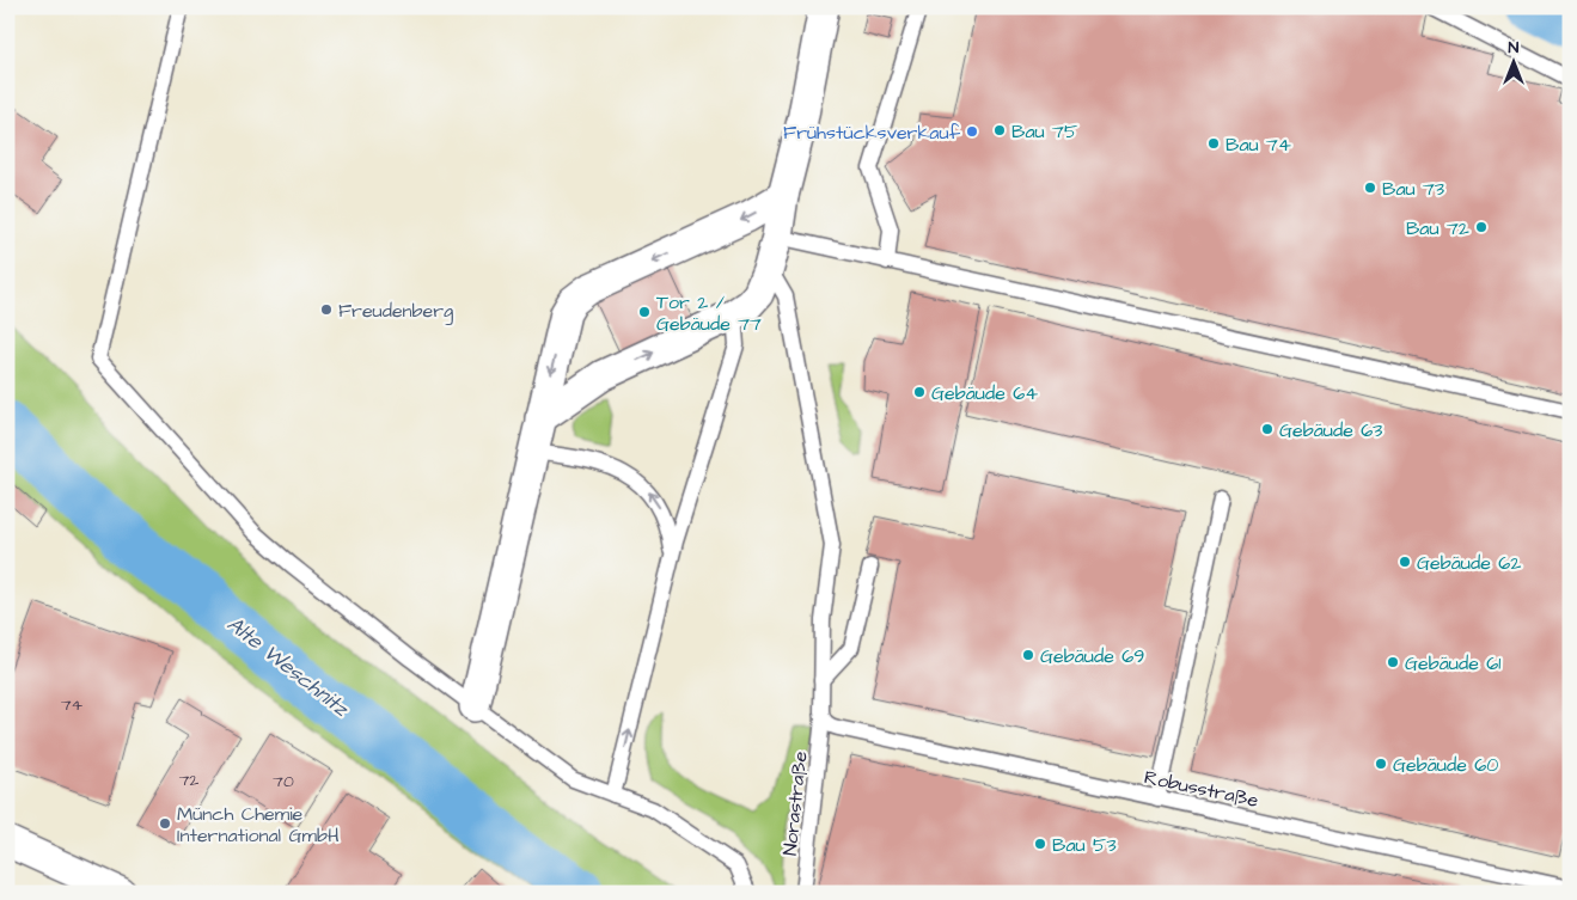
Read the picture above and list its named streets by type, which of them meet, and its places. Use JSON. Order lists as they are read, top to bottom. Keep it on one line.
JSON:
{"streets":{"lane":["Robusstraße","Norastraße"]},"crossings":[["Robusstraße","Norastraße"]],"water":["Alte Weschnitz"],"places":["Bau 75","Frühstücksverkauf","Bau 74","Bau 73","Bau 72","Freudenberg","Tor 2 / Gebäude 77","Gebäude 64","Gebäude 63","Gebäude 62","Gebäude 69","Gebäude 61","Gebäude 60","Münch Chemie International GmbH","Bau 53"],"house_numbers":["74","72","70"],"north":"top"}
